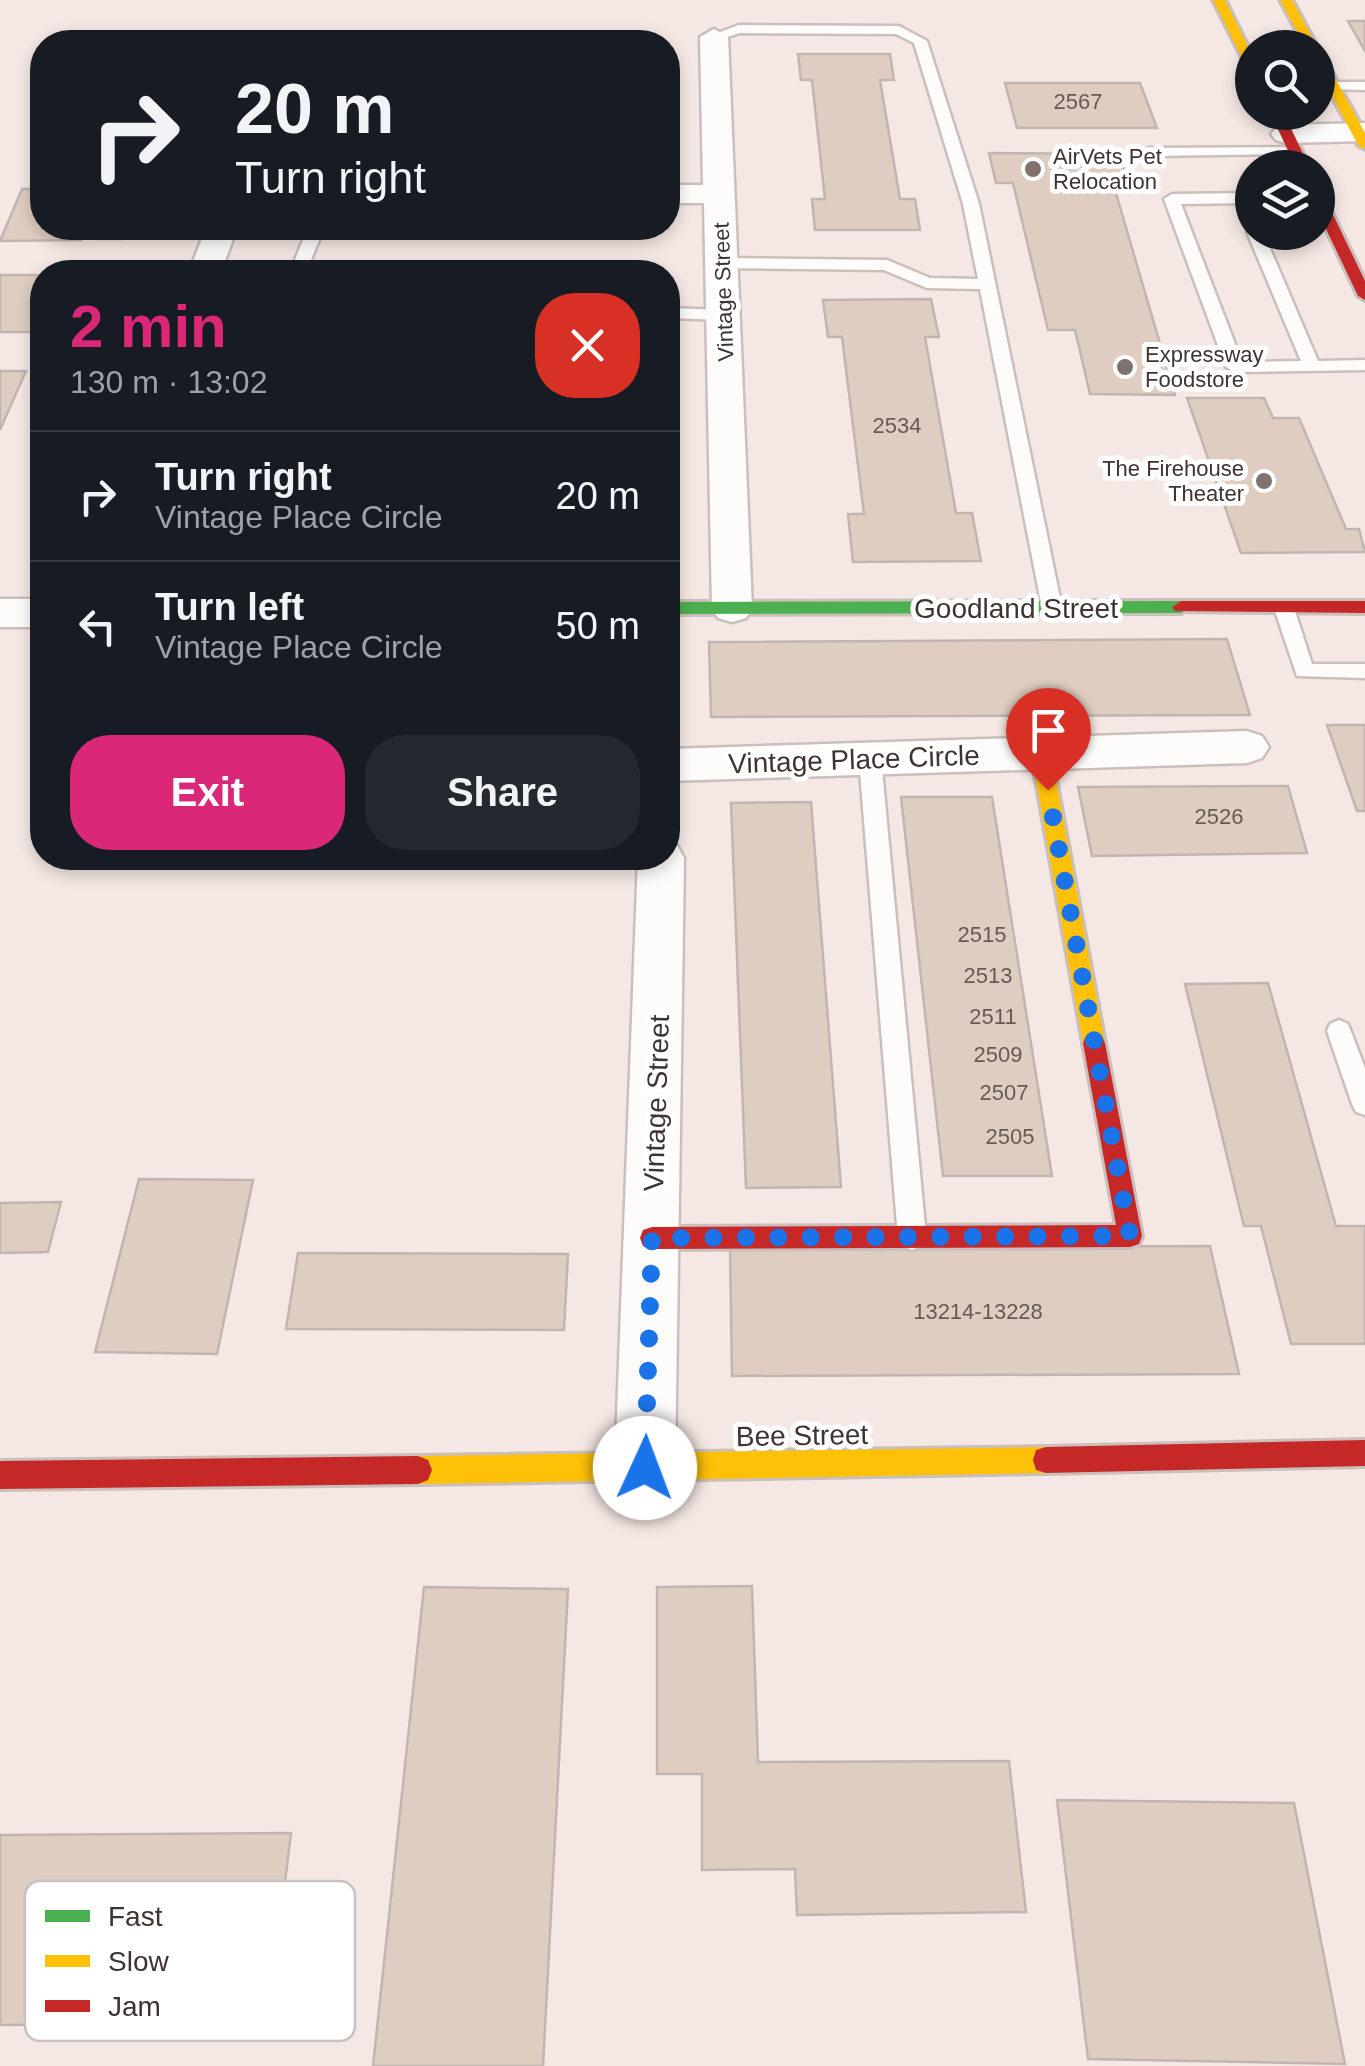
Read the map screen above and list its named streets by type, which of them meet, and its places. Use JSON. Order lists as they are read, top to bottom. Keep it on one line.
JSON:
{"streets":{"street":["Vintage Street","Goodland Street","Vintage Place Circle","Bee Street"]},"crossings":[["Vintage Street","Goodland Street"],["Vintage Street","Bee Street"]],"places":["AirVets Pet Relocation","Expressway Foodstore","The Firehouse Theater"],"house_numbers":["2567","2534","2526","2515","2513","2511","2509","2507","2505","13214-13228"],"legend":["Fast","Slow","Jam"],"page":{"turn":["20 m","Turn right"],"heading":["2 min","130 m · 13:02"],"list":[{"name":"Turn right","note":"Vintage Place Circle","value":"20 m"},{"name":"Turn left","note":"Vintage Place Circle","value":"50 m"}],"buttons":["Exit","Share"]}}
